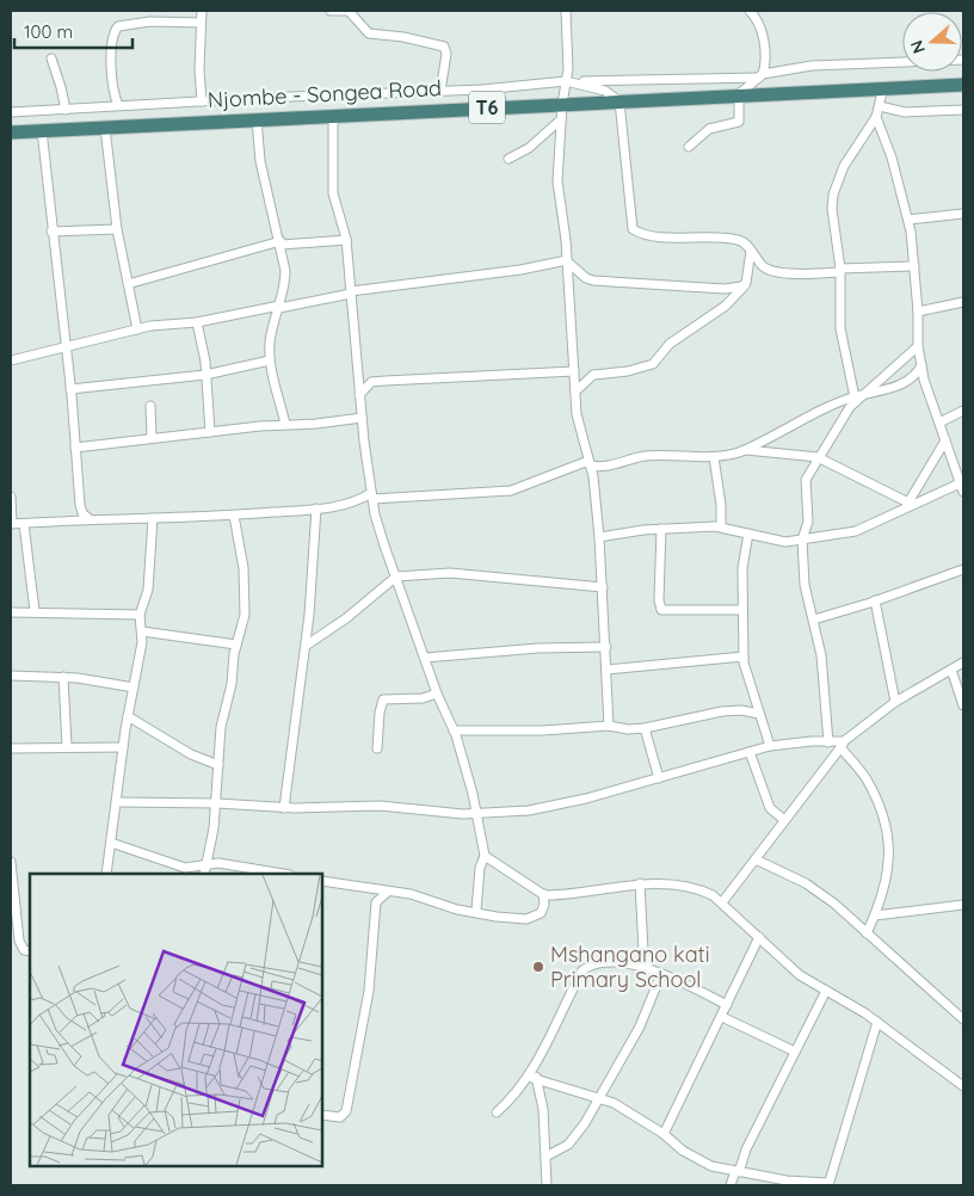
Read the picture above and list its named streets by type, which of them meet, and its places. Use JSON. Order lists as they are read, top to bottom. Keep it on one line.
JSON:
{"streets":{"highway":["Njombe - Songea Road","T6"]},"places":["Mshangano kati Primary School"],"scale_bar":"100 m","north":"left"}
